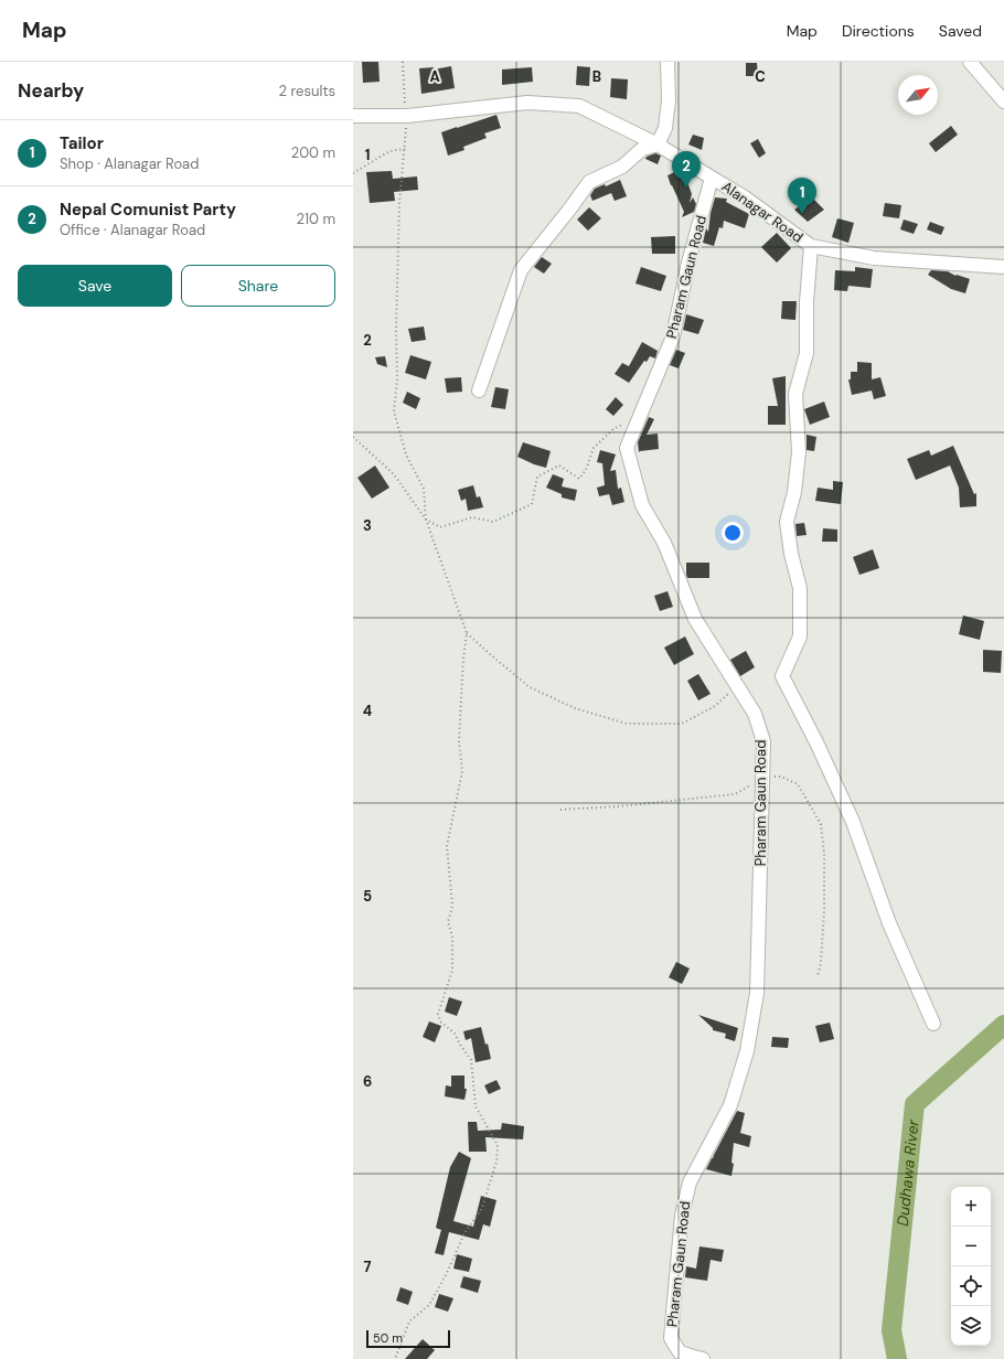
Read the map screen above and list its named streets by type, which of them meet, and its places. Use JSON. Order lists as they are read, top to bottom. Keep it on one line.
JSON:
{"streets":{"street":["Alanagar Road","Pharam Gaun Road"]},"crossings":[["Alanagar Road","Pharam Gaun Road"]],"water":["Dudhawa River"],"scale_bar":"50 m","north":"top right","page":{"header":"Map","nav":["Map","Directions","Saved"],"heading":["Nearby","2 results"],"list":[{"mark":"1","name":"Tailor","note":"Shop · Alanagar Road","value":"200 m"},{"mark":"2","name":"Nepal Comunist Party","note":"Office · Alanagar Road","value":"210 m"}],"pins":["2","1"],"buttons":["Save","Share"],"map_buttons":["+","−"],"scale":"50 m"},"grid":{"columns":["A","B","C"],"rows":["1","2","3","4","5","6","7"]}}
